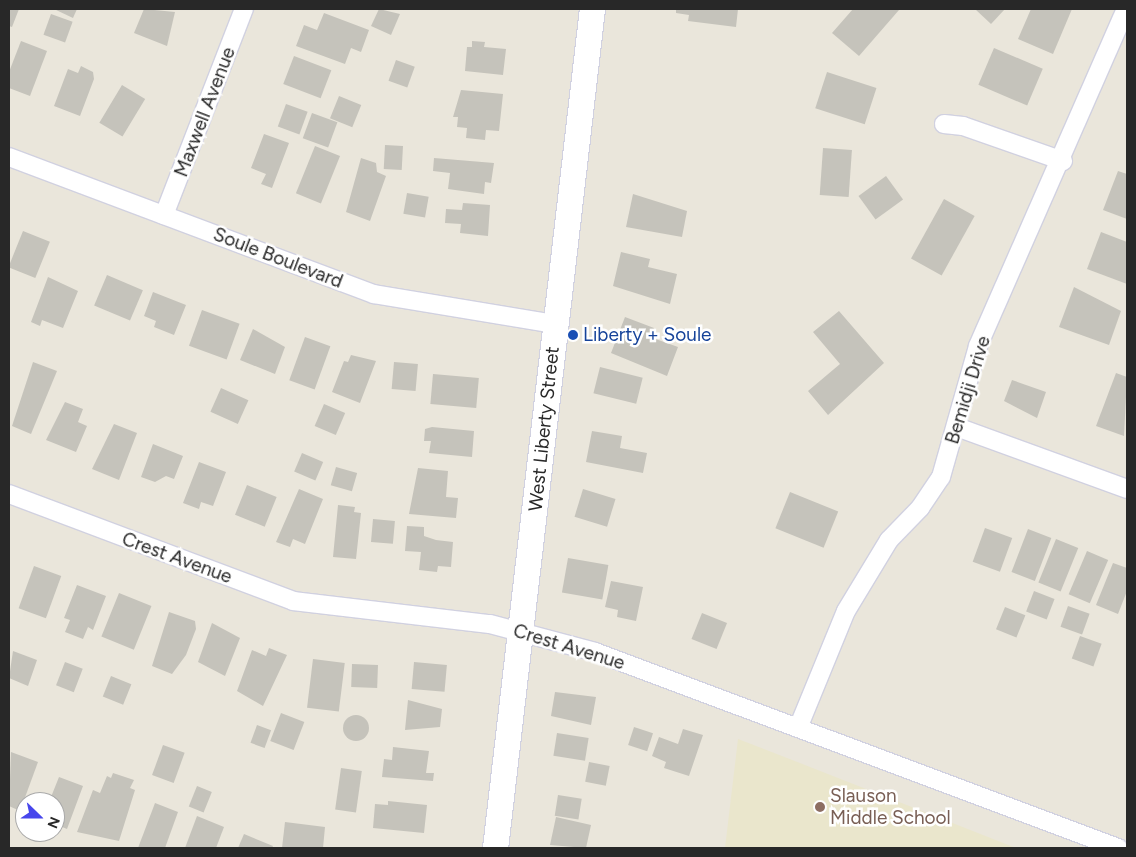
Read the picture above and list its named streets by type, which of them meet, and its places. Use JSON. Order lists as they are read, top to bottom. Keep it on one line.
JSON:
{"streets":{"main road":["West Liberty Street"],"street":["Maxwell Avenue","Soule Boulevard","Bemidji Drive","Crest Avenue"]},"crossings":[["Maxwell Avenue","Soule Boulevard"],["Soule Boulevard","West Liberty Street"],["Bemidji Drive","Crest Avenue"],["West Liberty Street","Crest Avenue"]],"places":["Liberty + Soule","Slauson Middle School"],"north":"right"}
